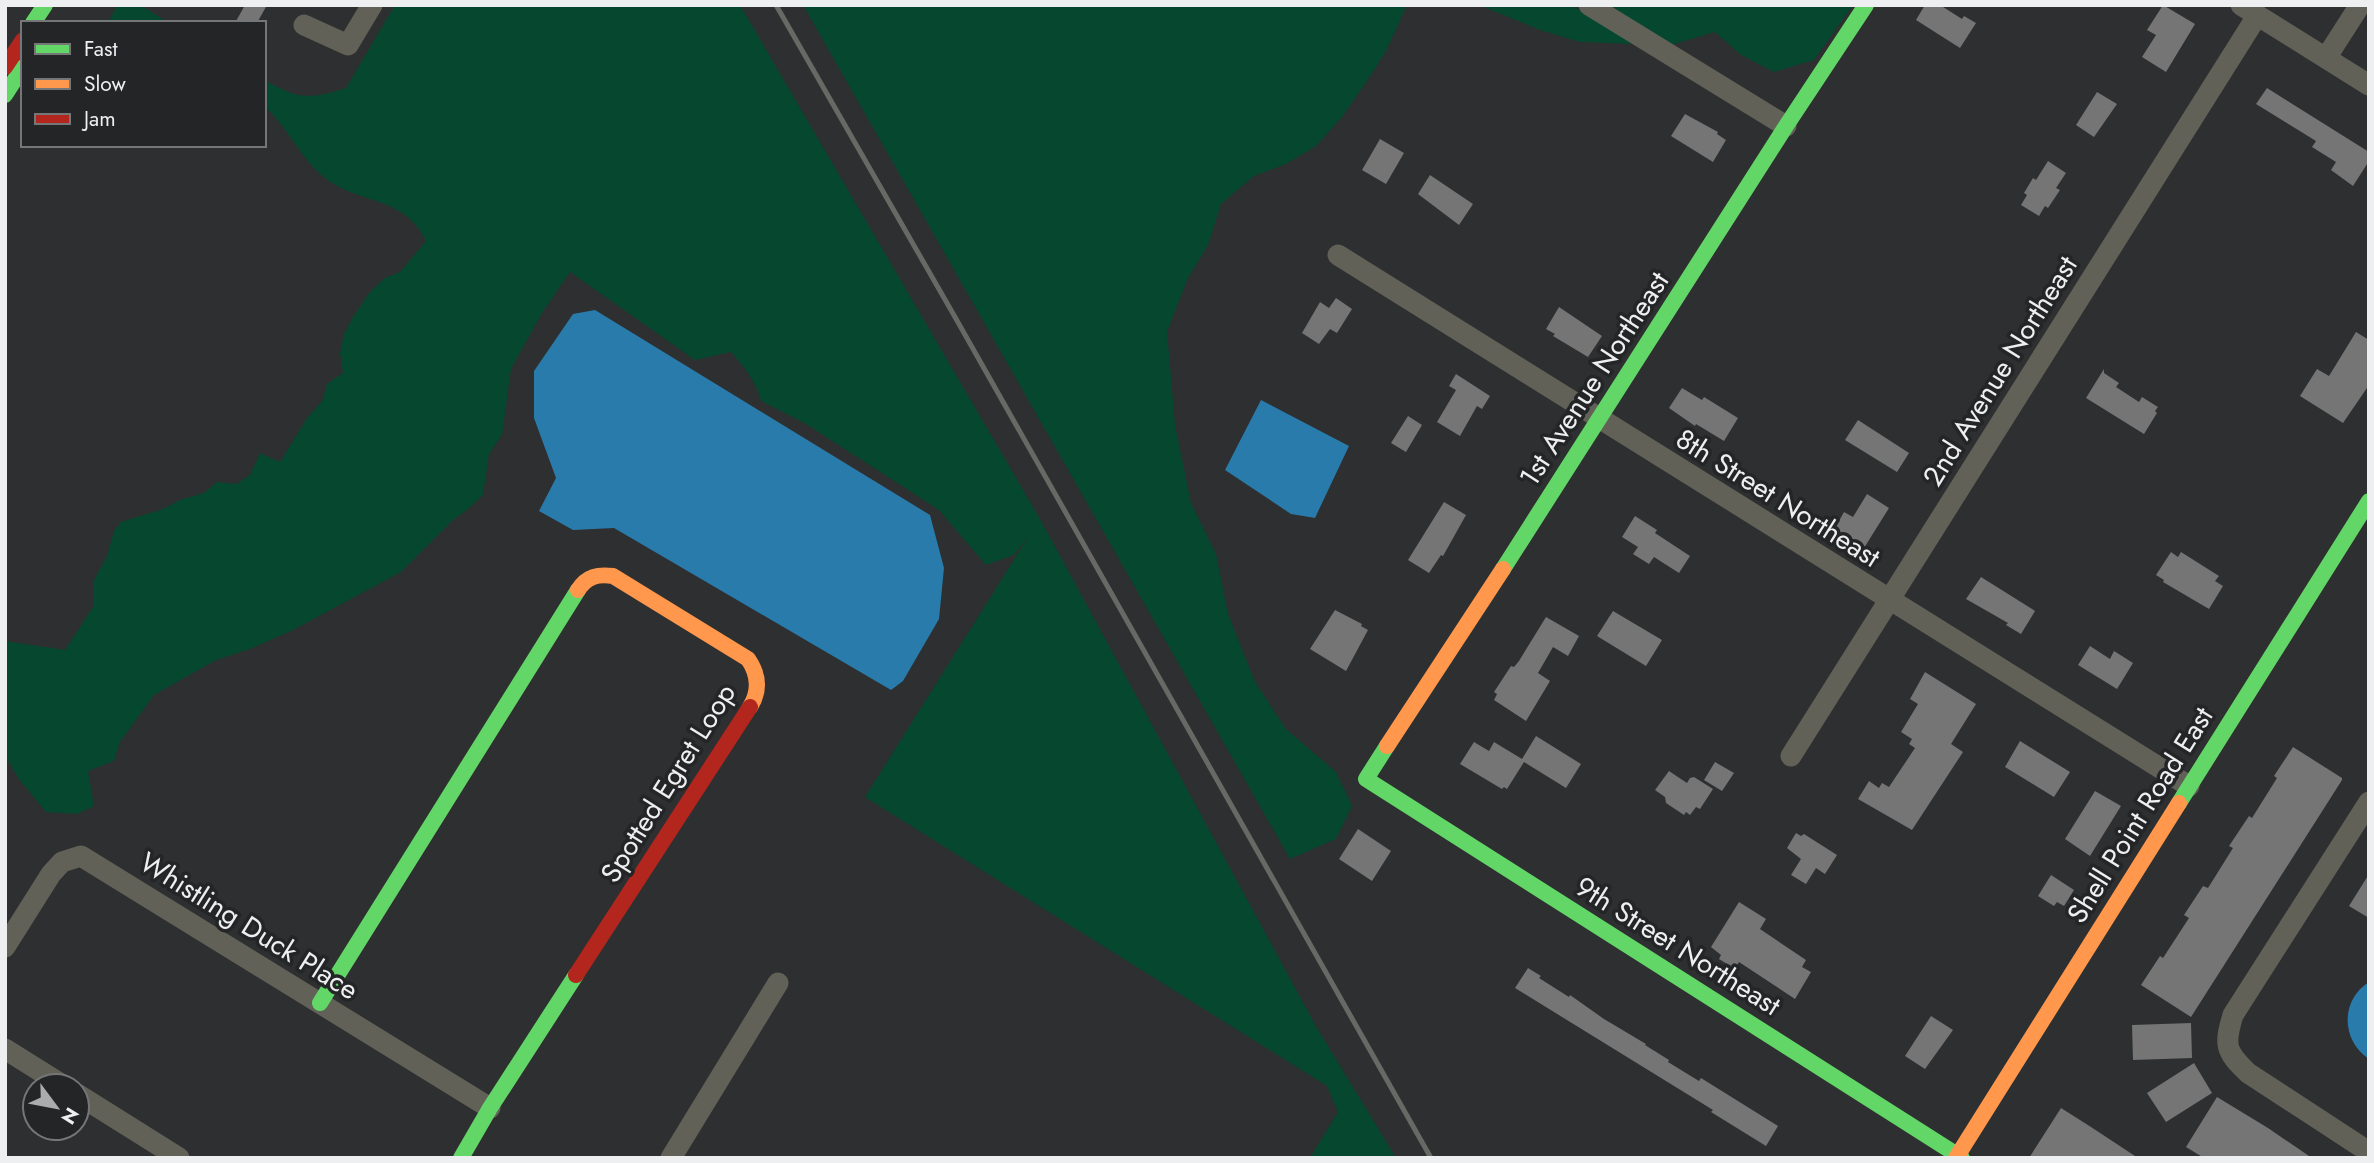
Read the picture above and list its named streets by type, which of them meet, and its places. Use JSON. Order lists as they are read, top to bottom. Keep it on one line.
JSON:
{"streets":{"street":["2nd Avenue Northeast","1st Avenue Northeast","8th Street Northeast","Spotted Egret Loop","Shell Point Road East","Whistling Duck Place","9th Street Northeast"]},"crossings":[["2nd Avenue Northeast","8th Street Northeast"],["1st Avenue Northeast","8th Street Northeast"],["1st Avenue Northeast","9th Street Northeast"],["8th Street Northeast","Shell Point Road East"],["Spotted Egret Loop","Whistling Duck Place"],["Shell Point Road East","9th Street Northeast"]],"legend":["Fast","Slow","Jam"],"north":"bottom right"}
